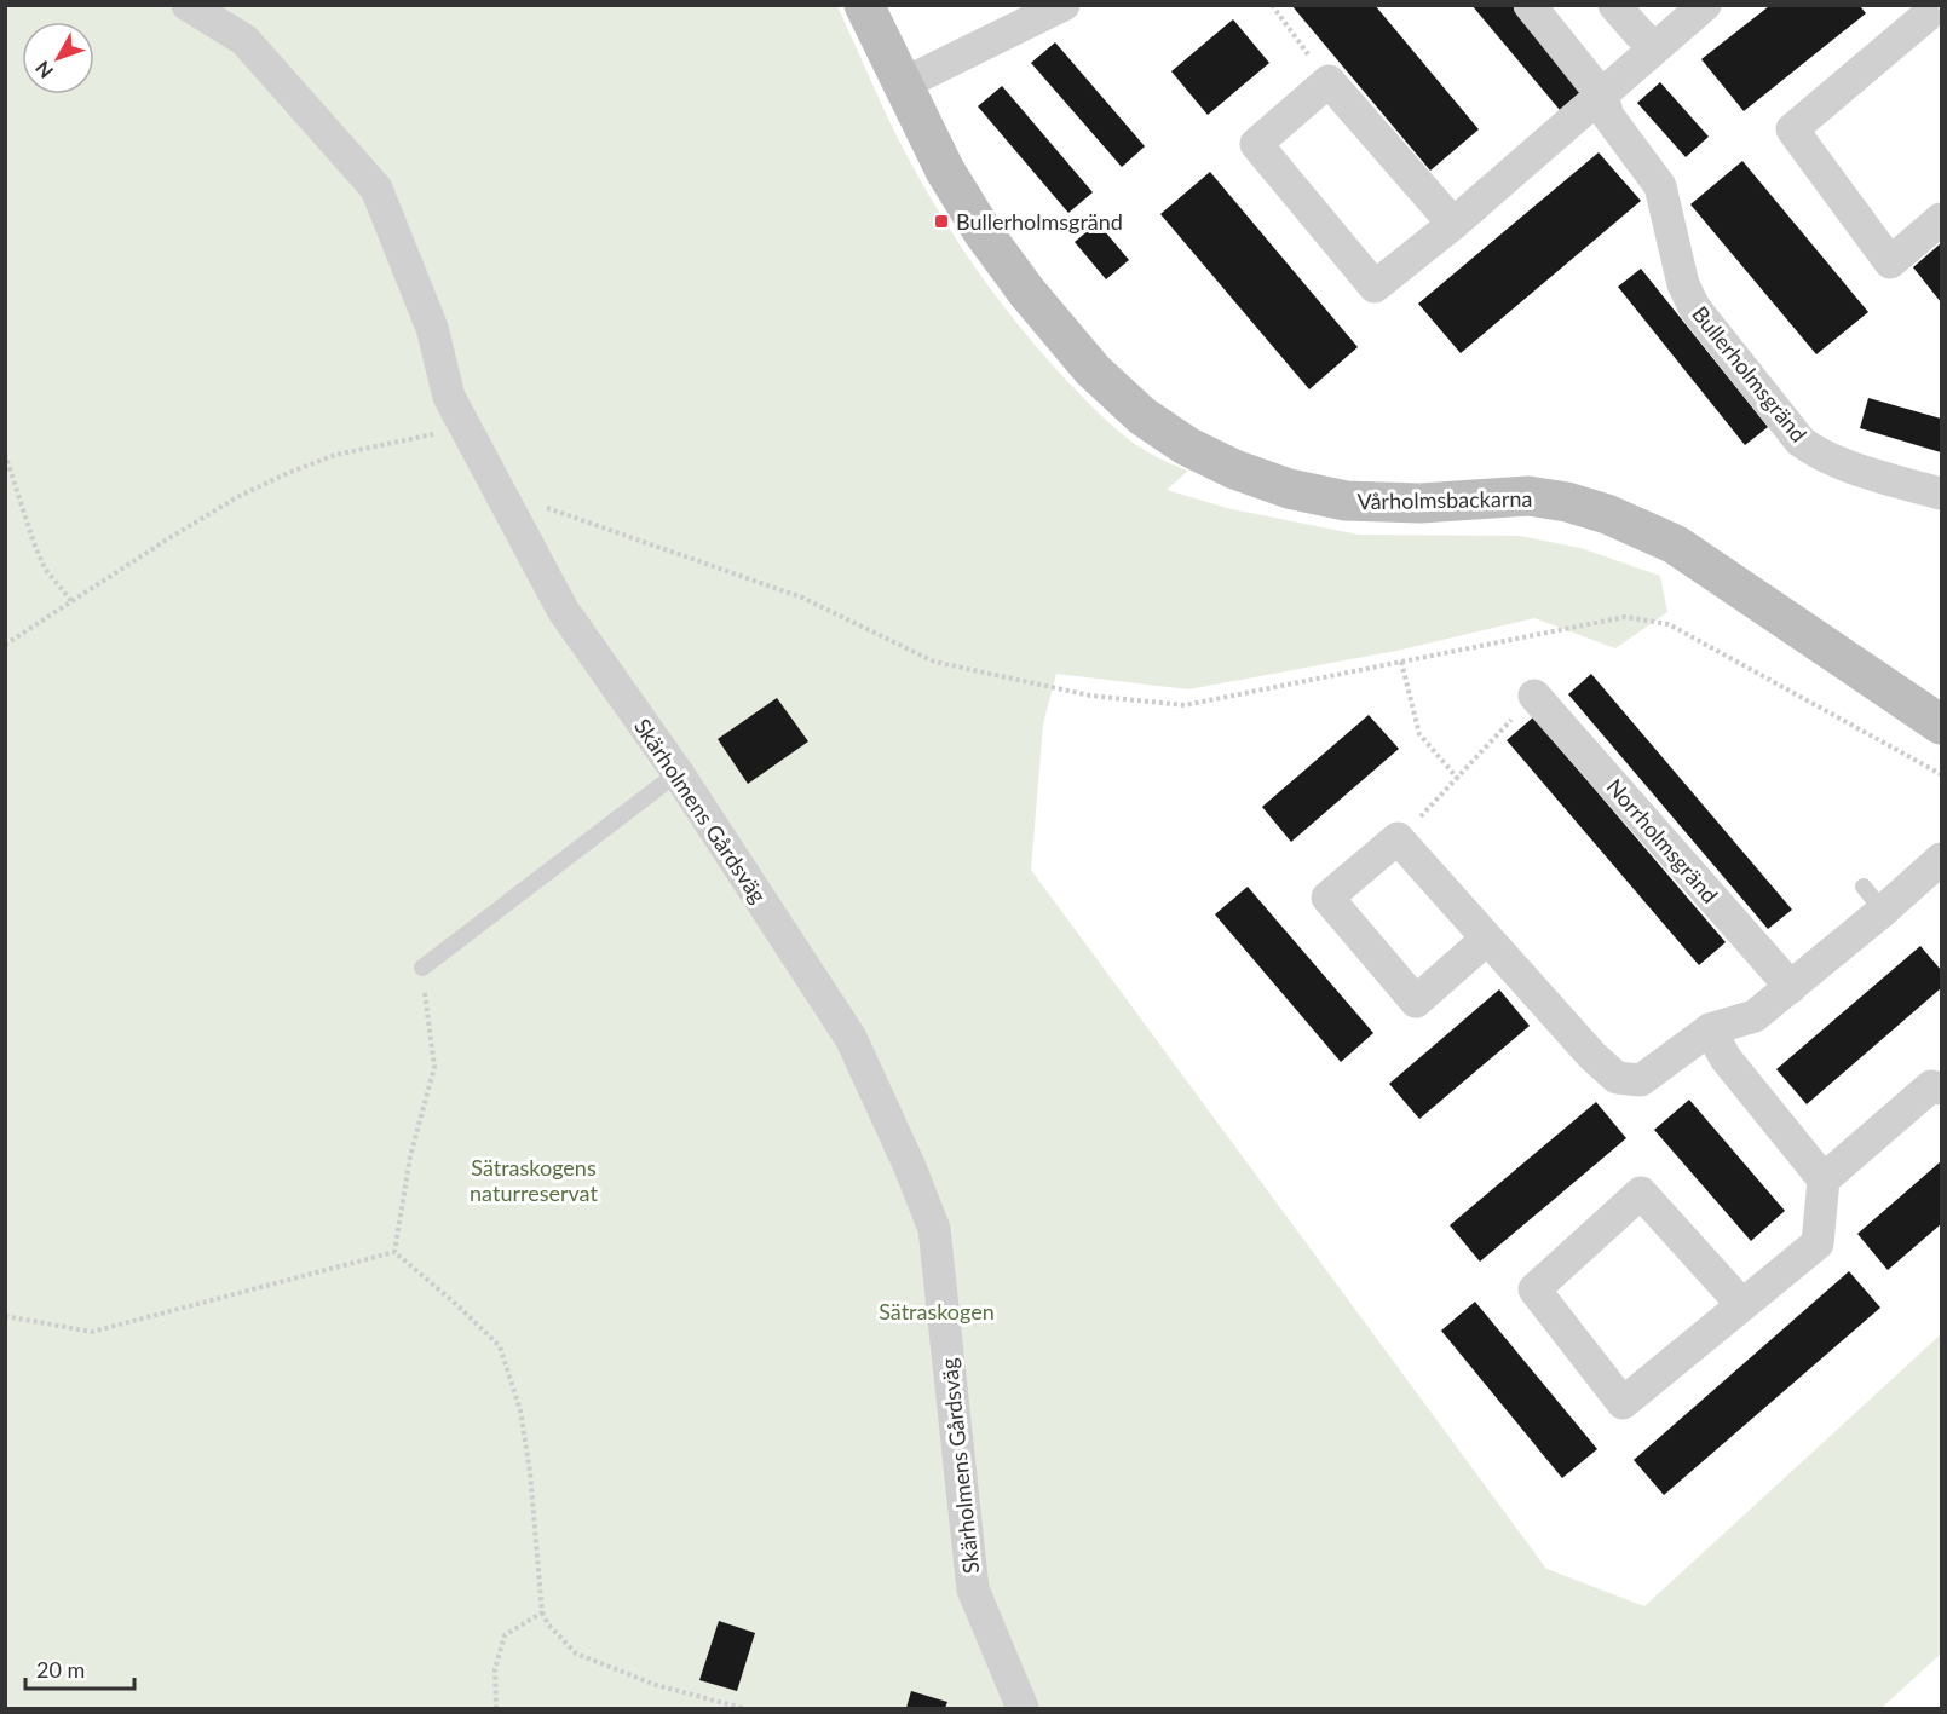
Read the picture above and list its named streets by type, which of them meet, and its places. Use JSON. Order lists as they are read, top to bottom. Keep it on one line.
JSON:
{"streets":{"street":["Bullerholmsgränd","Vårholmsbackarna","Skärholmens Gårdsväg","Norrholmsgränd"]},"parks":["Sätraskogens naturreservat","Sätraskogen"],"places":{"transit":["Bullerholmsgränd"]},"scale_bar":"20 m","north":"bottom left"}
